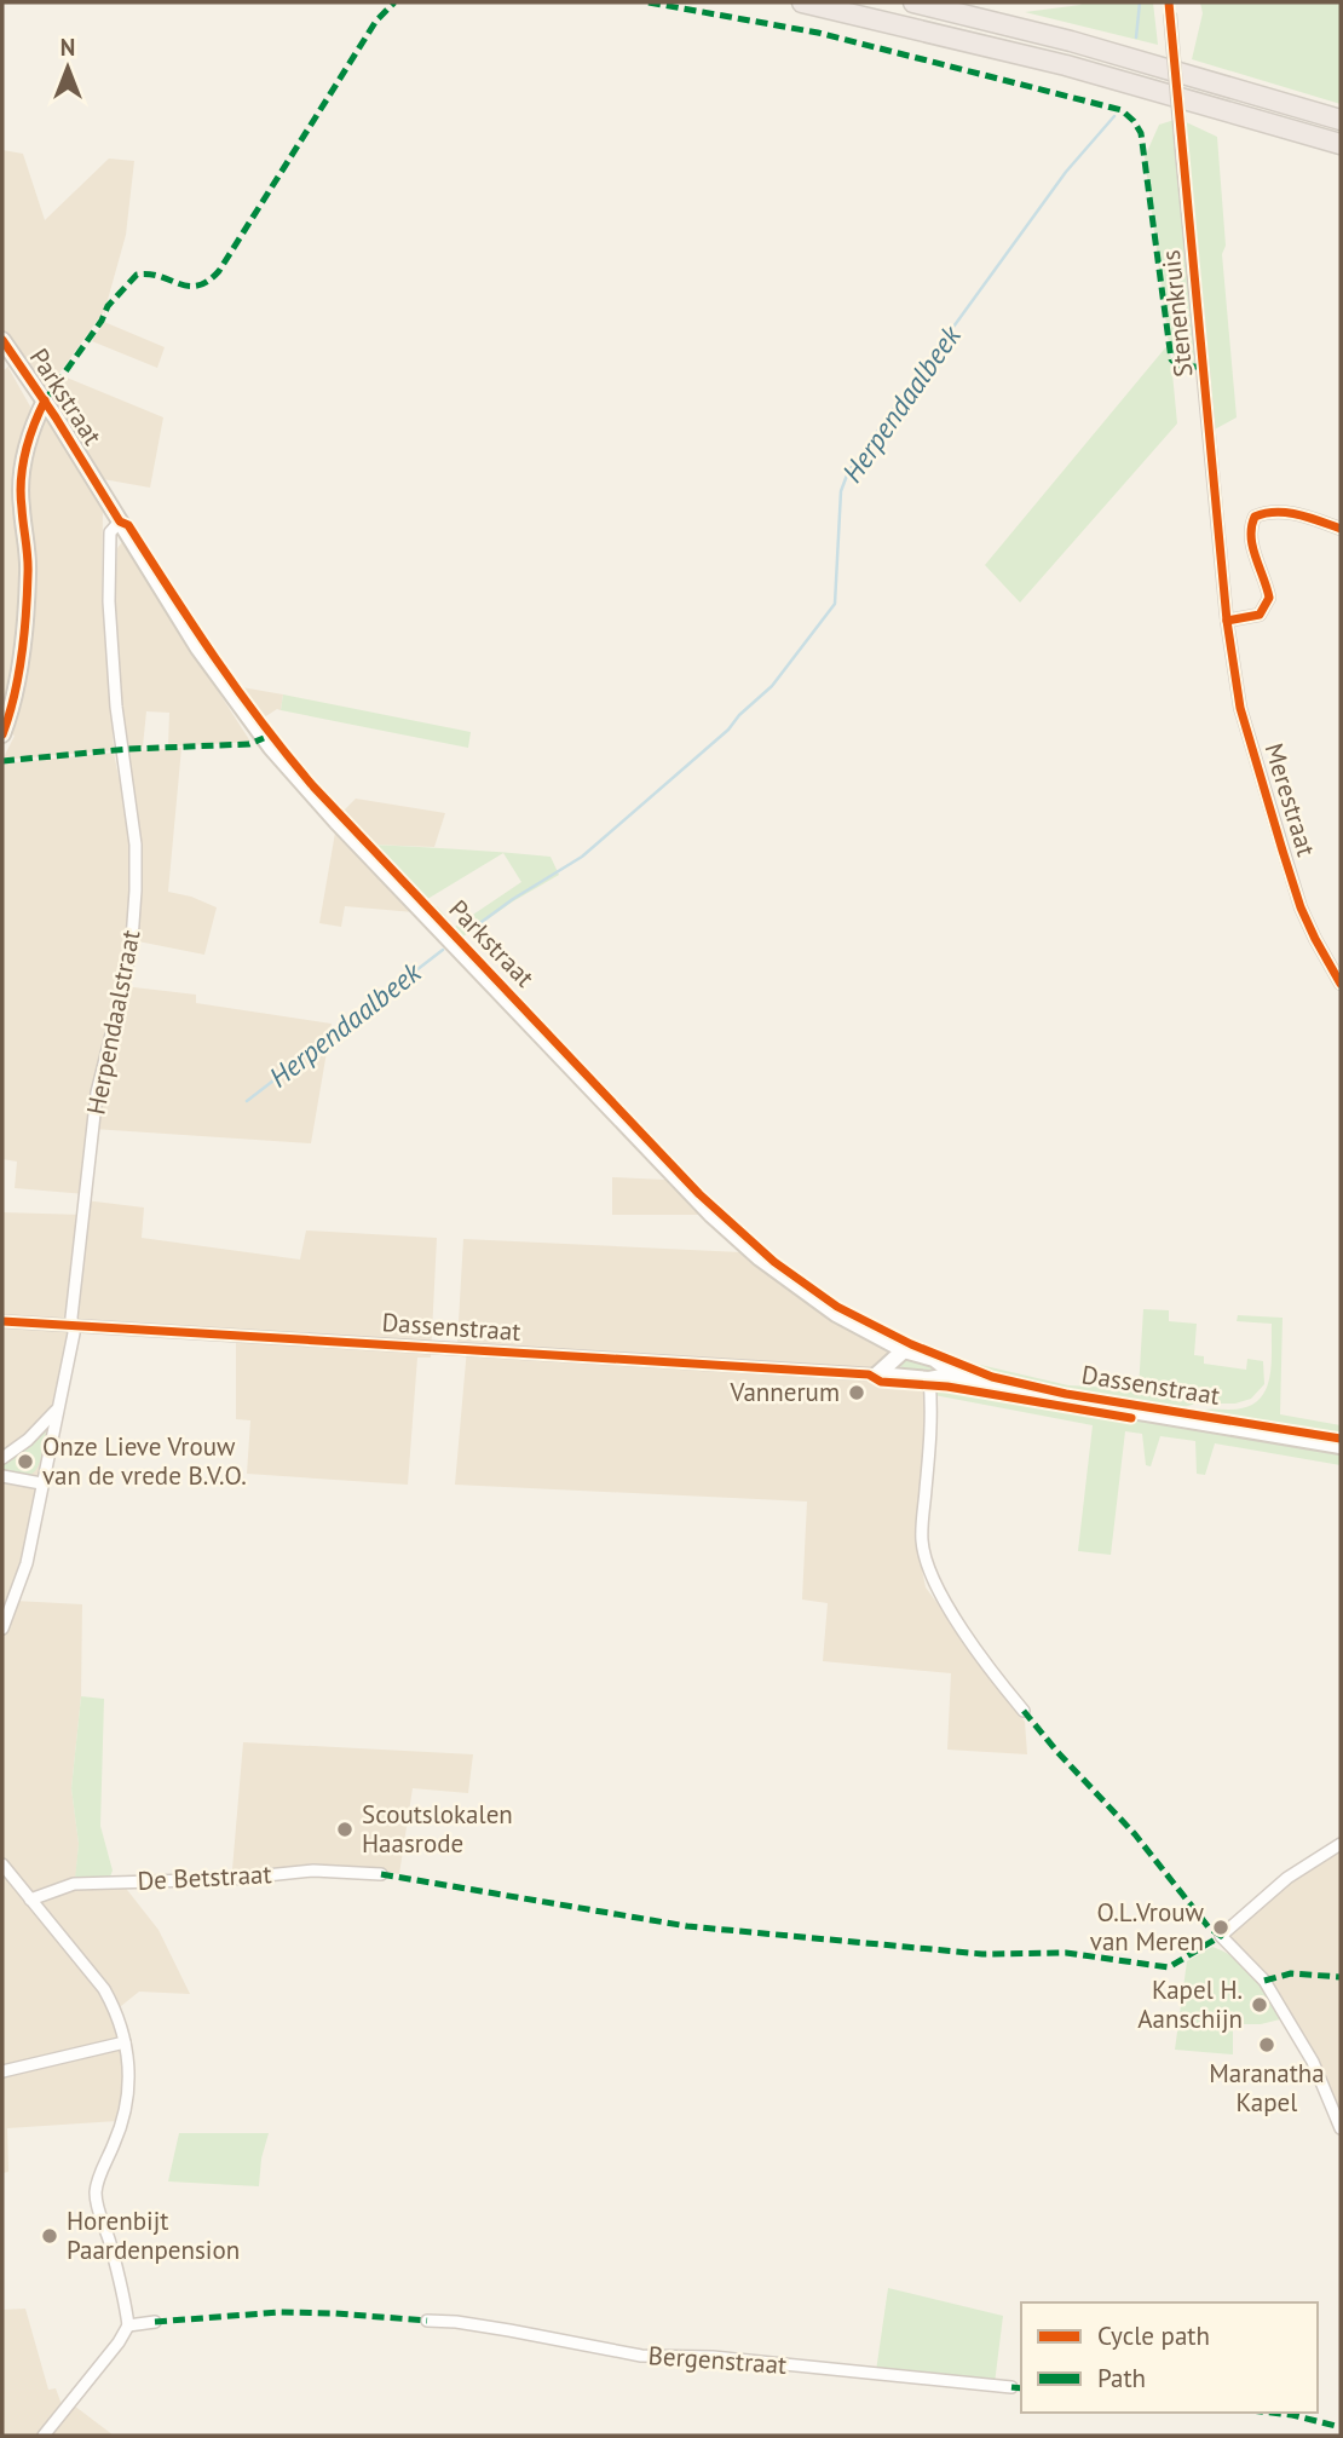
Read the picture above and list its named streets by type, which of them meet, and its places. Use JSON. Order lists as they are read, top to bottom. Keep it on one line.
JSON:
{"streets":{"street":["Stenenkruis","Parkstraat","Merestraat","Herpendaalstraat","Dassenstraat","De Betstraat","Bergenstraat"]},"crossings":[["Stenenkruis","Merestraat"],["Parkstraat","Herpendaalstraat"],["Parkstraat","Dassenstraat"],["Herpendaalstraat","Dassenstraat"]],"water":["Herpendaalbeek"],"places":["Vannerum","Onze Lieve Vrouw van de vrede B.V.O.","Scoutslokalen Haasrode","O.L.Vrouw van Meren","Kapel H. Aanschijn","Maranatha Kapel","Horenbijt Paardenpension"],"legend":["Cycle path","Path"],"north":"top"}
